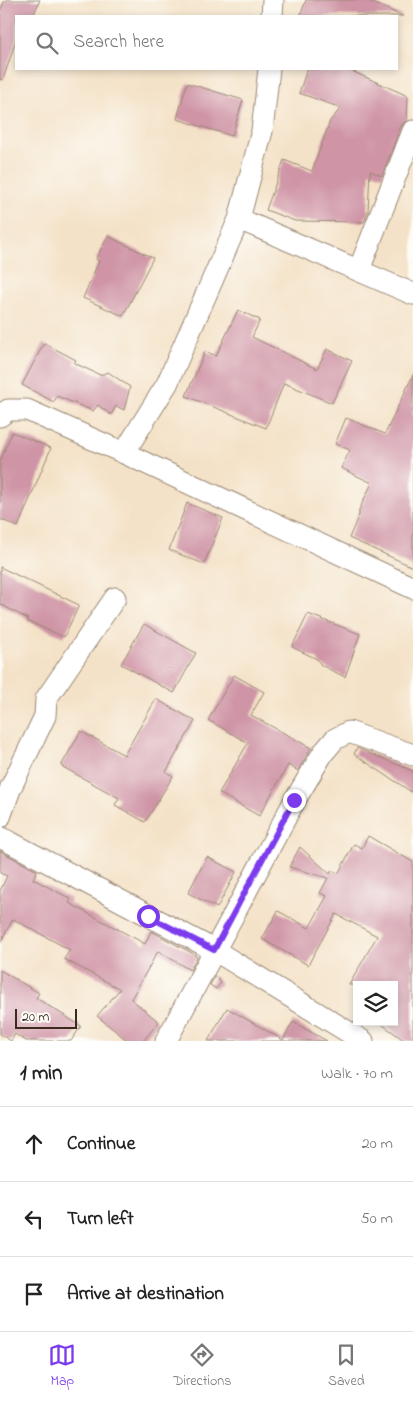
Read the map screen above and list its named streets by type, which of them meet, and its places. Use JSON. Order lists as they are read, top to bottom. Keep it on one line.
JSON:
{"scale_bar":"20 m","page":{"search":"Search here","scale":"20 m","heading":["1 min","Walk · 70 m"],"list":[["Continue","20 m"],["Turn left","50 m"],"Arrive at destination"],"nav":["Map","Directions","Saved"]}}
